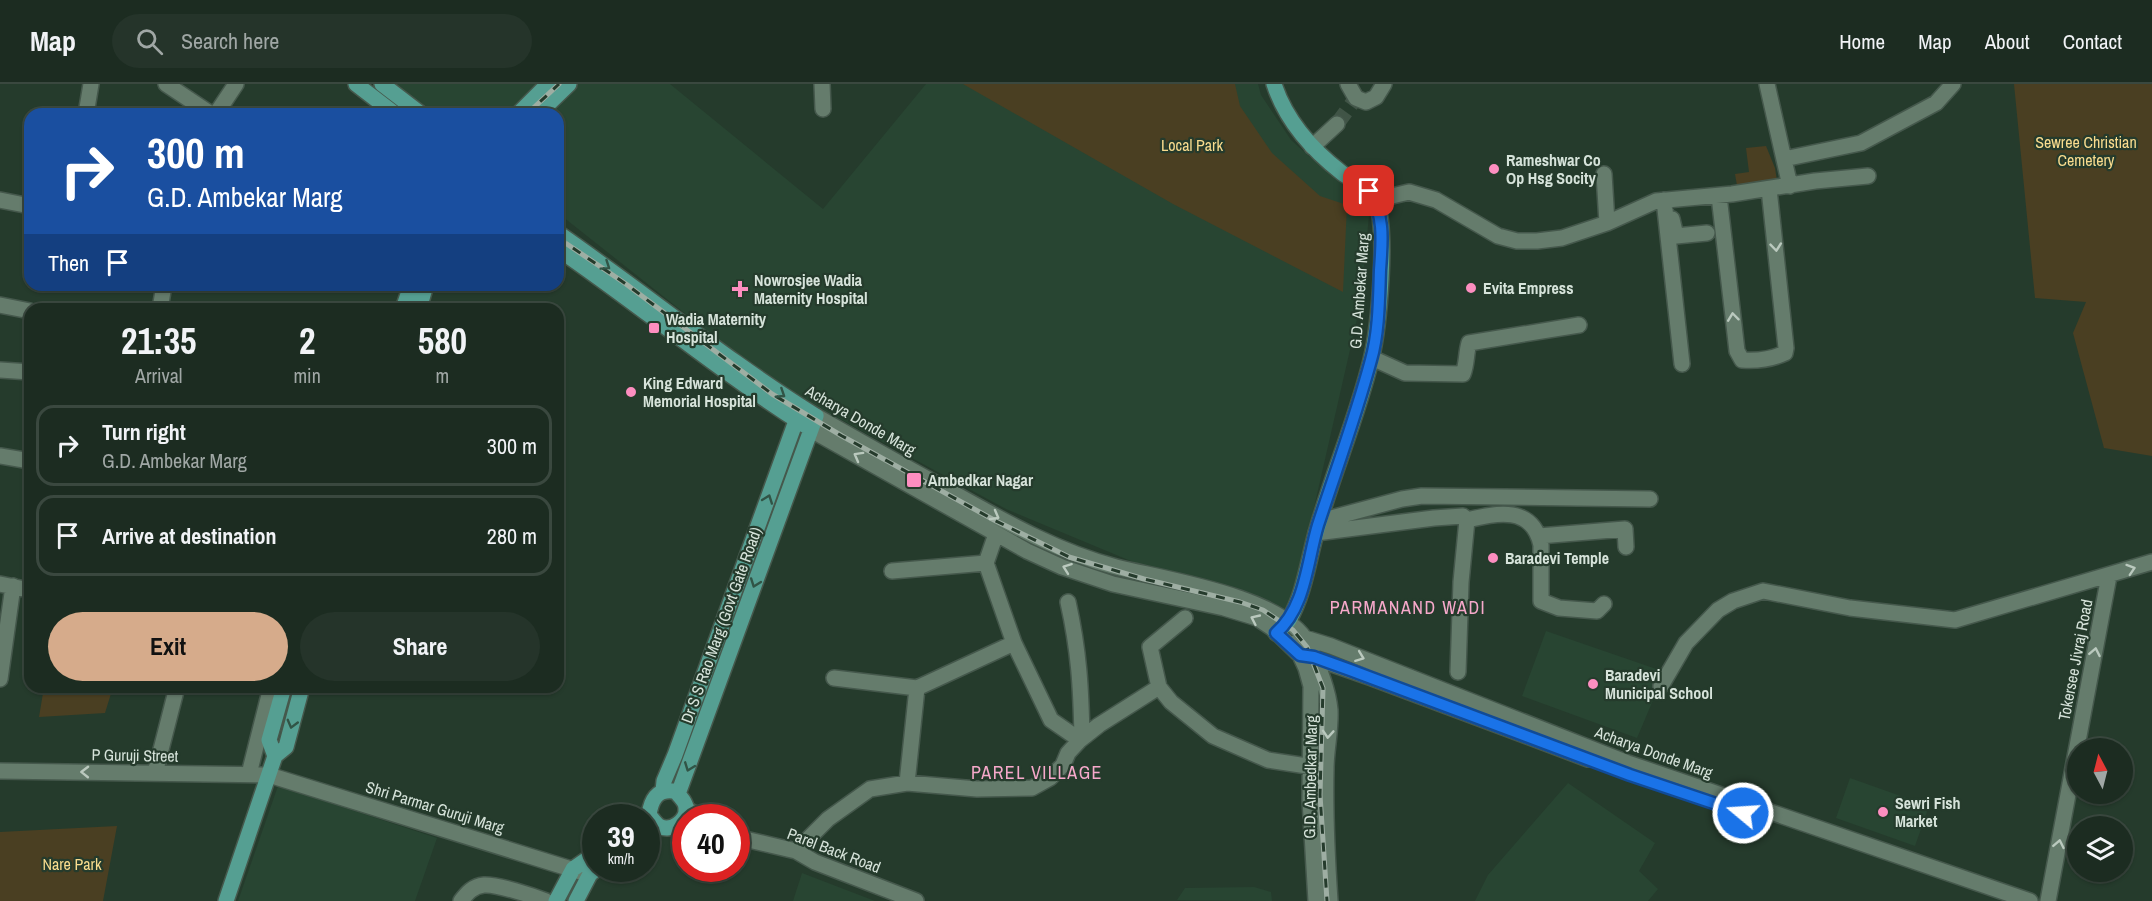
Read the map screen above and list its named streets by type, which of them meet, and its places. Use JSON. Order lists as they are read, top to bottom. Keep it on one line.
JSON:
{"streets":{"main road":["G.D. Ambekar Marg","Acharya Donde Marg","Dr S S Rao Marg (Govt Gate Road)"],"street":["Tokersee Jivraj Road","P Guruji Street","G.D. Ambedkar Marg","Shri Parmar Guruji Marg","Parel Back Road"]},"crossings":[["G.D. Ambekar Marg","Acharya Donde Marg"],["Acharya Donde Marg","Dr S S Rao Marg (Govt Gate Road)"],["Acharya Donde Marg","G.D. Ambedkar Marg"],["P Guruji Street","Shri Parmar Guruji Marg"]],"one_way":["Tokersee Jivraj Road","P Guruji Street"],"districts":["PARMANAND WADI","PAREL VILLAGE"],"parks":["Sewree Christian Cemetery","Local Park","Nare Park"],"places":{"other":["Rameshwar Co Op Hsg Socity","Evita Empress","King Edward Memorial Hospital","Baradevi Temple","Baradevi Municipal School","Sewri Fish Market"],"health":["Nowrosjee Wadia Maternity Hospital"],"transit":["Wadia Maternity Hospital","Ambedkar Nagar"]},"north":"top","page":{"header":"Map","search":"Search here","nav":["Home","Map","About","Contact"],"turn":["300 m","G.D. Ambekar Marg"],"then":"Then","eta":["21:35","Arrival","2","min","580","m"],"list":[{"name":"Turn right","note":"G.D. Ambekar Marg","value":"300 m"},{"name":"Arrive at destination","value":"280 m"}],"buttons":["Exit","Share"],"speed":"39 km/h","limit":"40"}}
